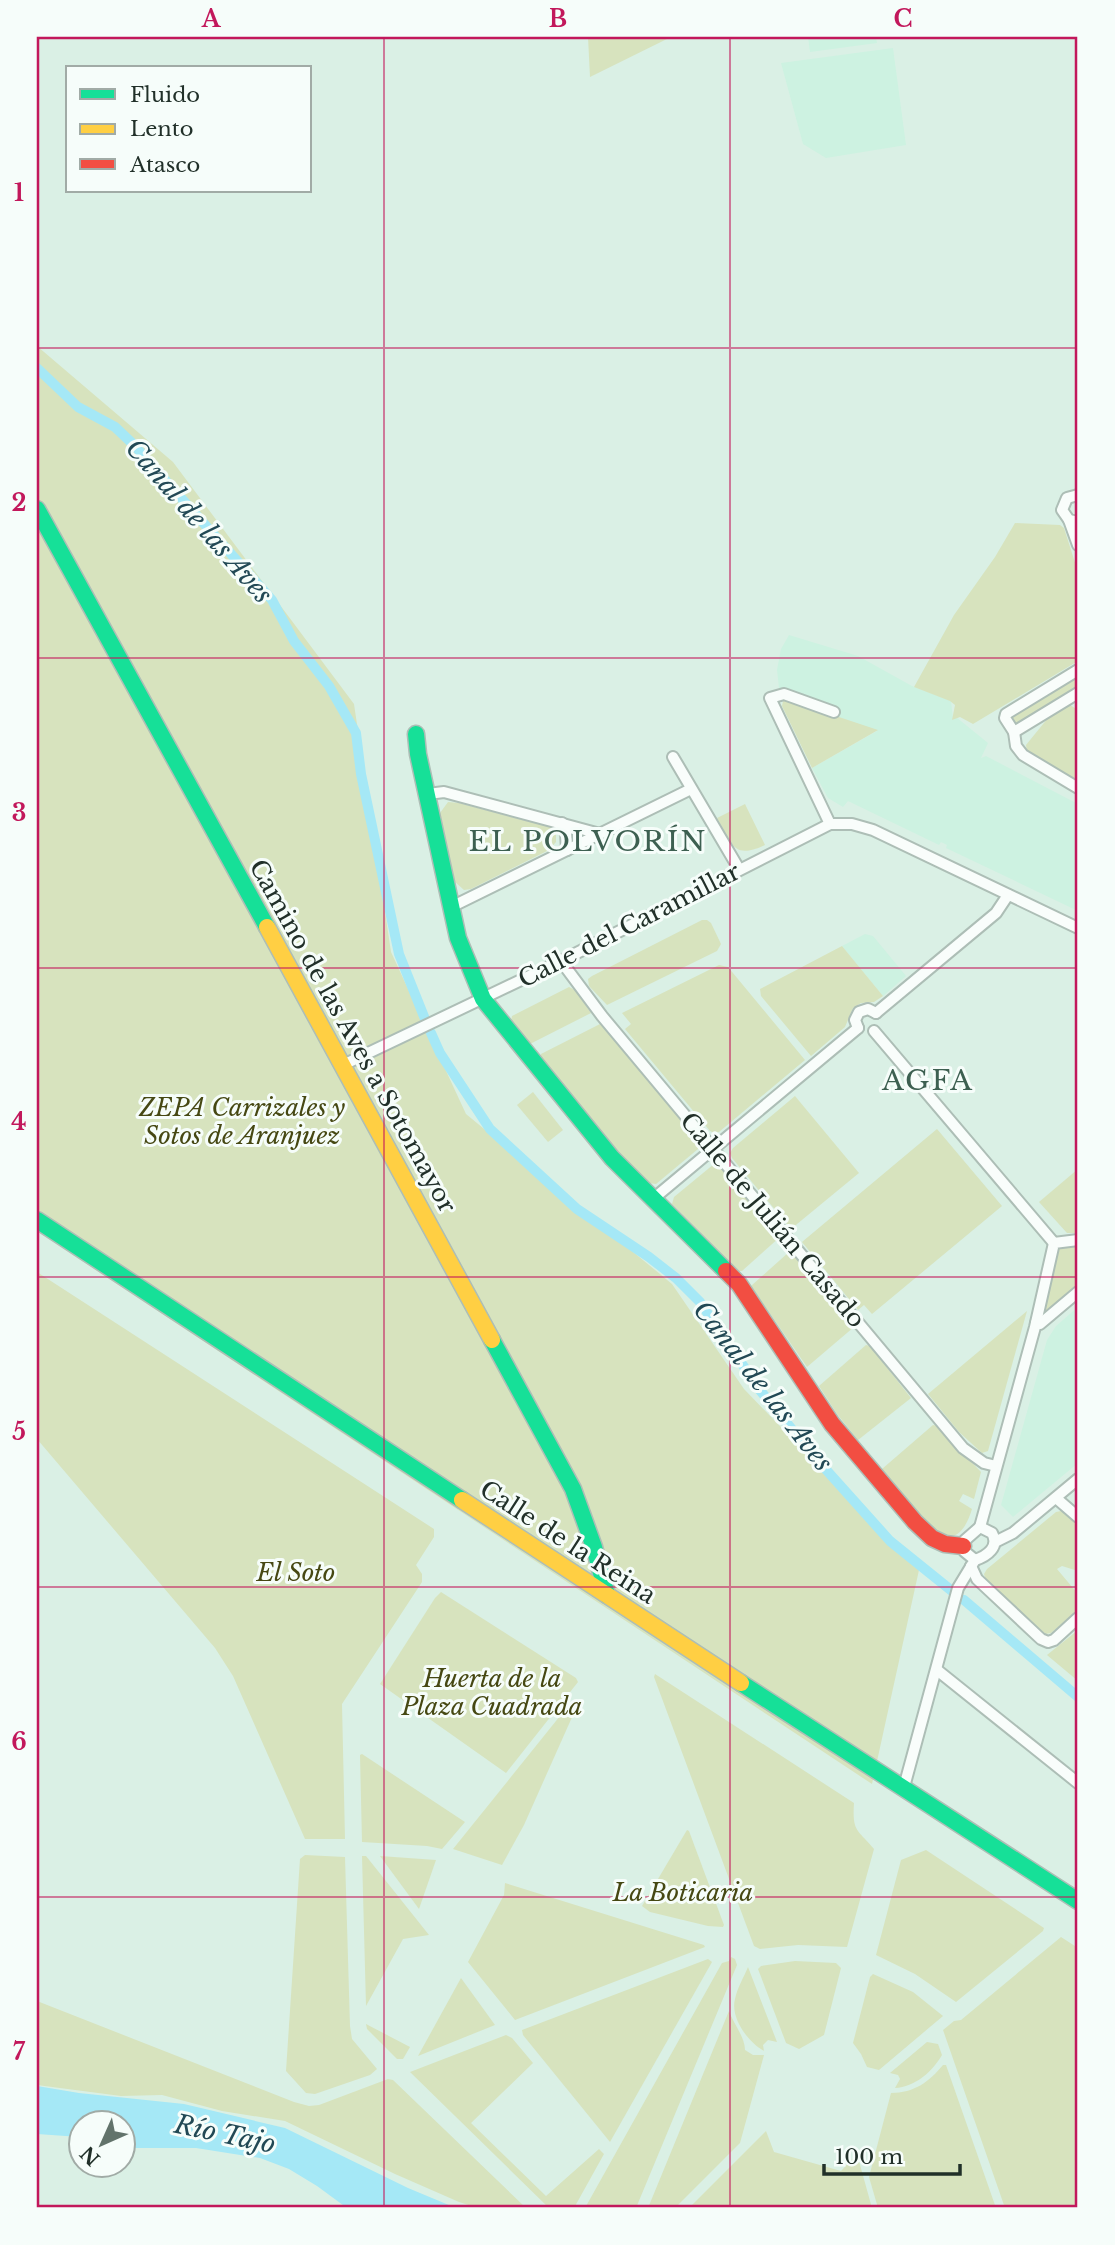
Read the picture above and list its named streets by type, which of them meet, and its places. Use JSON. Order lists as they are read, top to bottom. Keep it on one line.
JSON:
{"streets":{"street":["Calle del Caramillar","Camino de las Aves a Sotomayor","Calle de Julián Casado","Calle de la Reina"]},"crossings":[["Calle del Caramillar","Camino de las Aves a Sotomayor"],["Calle del Caramillar","Calle de Julián Casado"],["Camino de las Aves a Sotomayor","Calle de la Reina"]],"districts":["EL POLVORÍN","AGFA"],"water":["Canal de las Aves","Río Tajo"],"parks":["ZEPA Carrizales y Sotos de Aranjuez","El Soto","Huerta de la Plaza Cuadrada","La Boticaria"],"legend":["Fluido","Lento","Atasco"],"scale_bar":"100 m","north":"bottom left","grid":{"columns":["A","B","C"],"rows":["1","2","3","4","5","6","7"]}}
